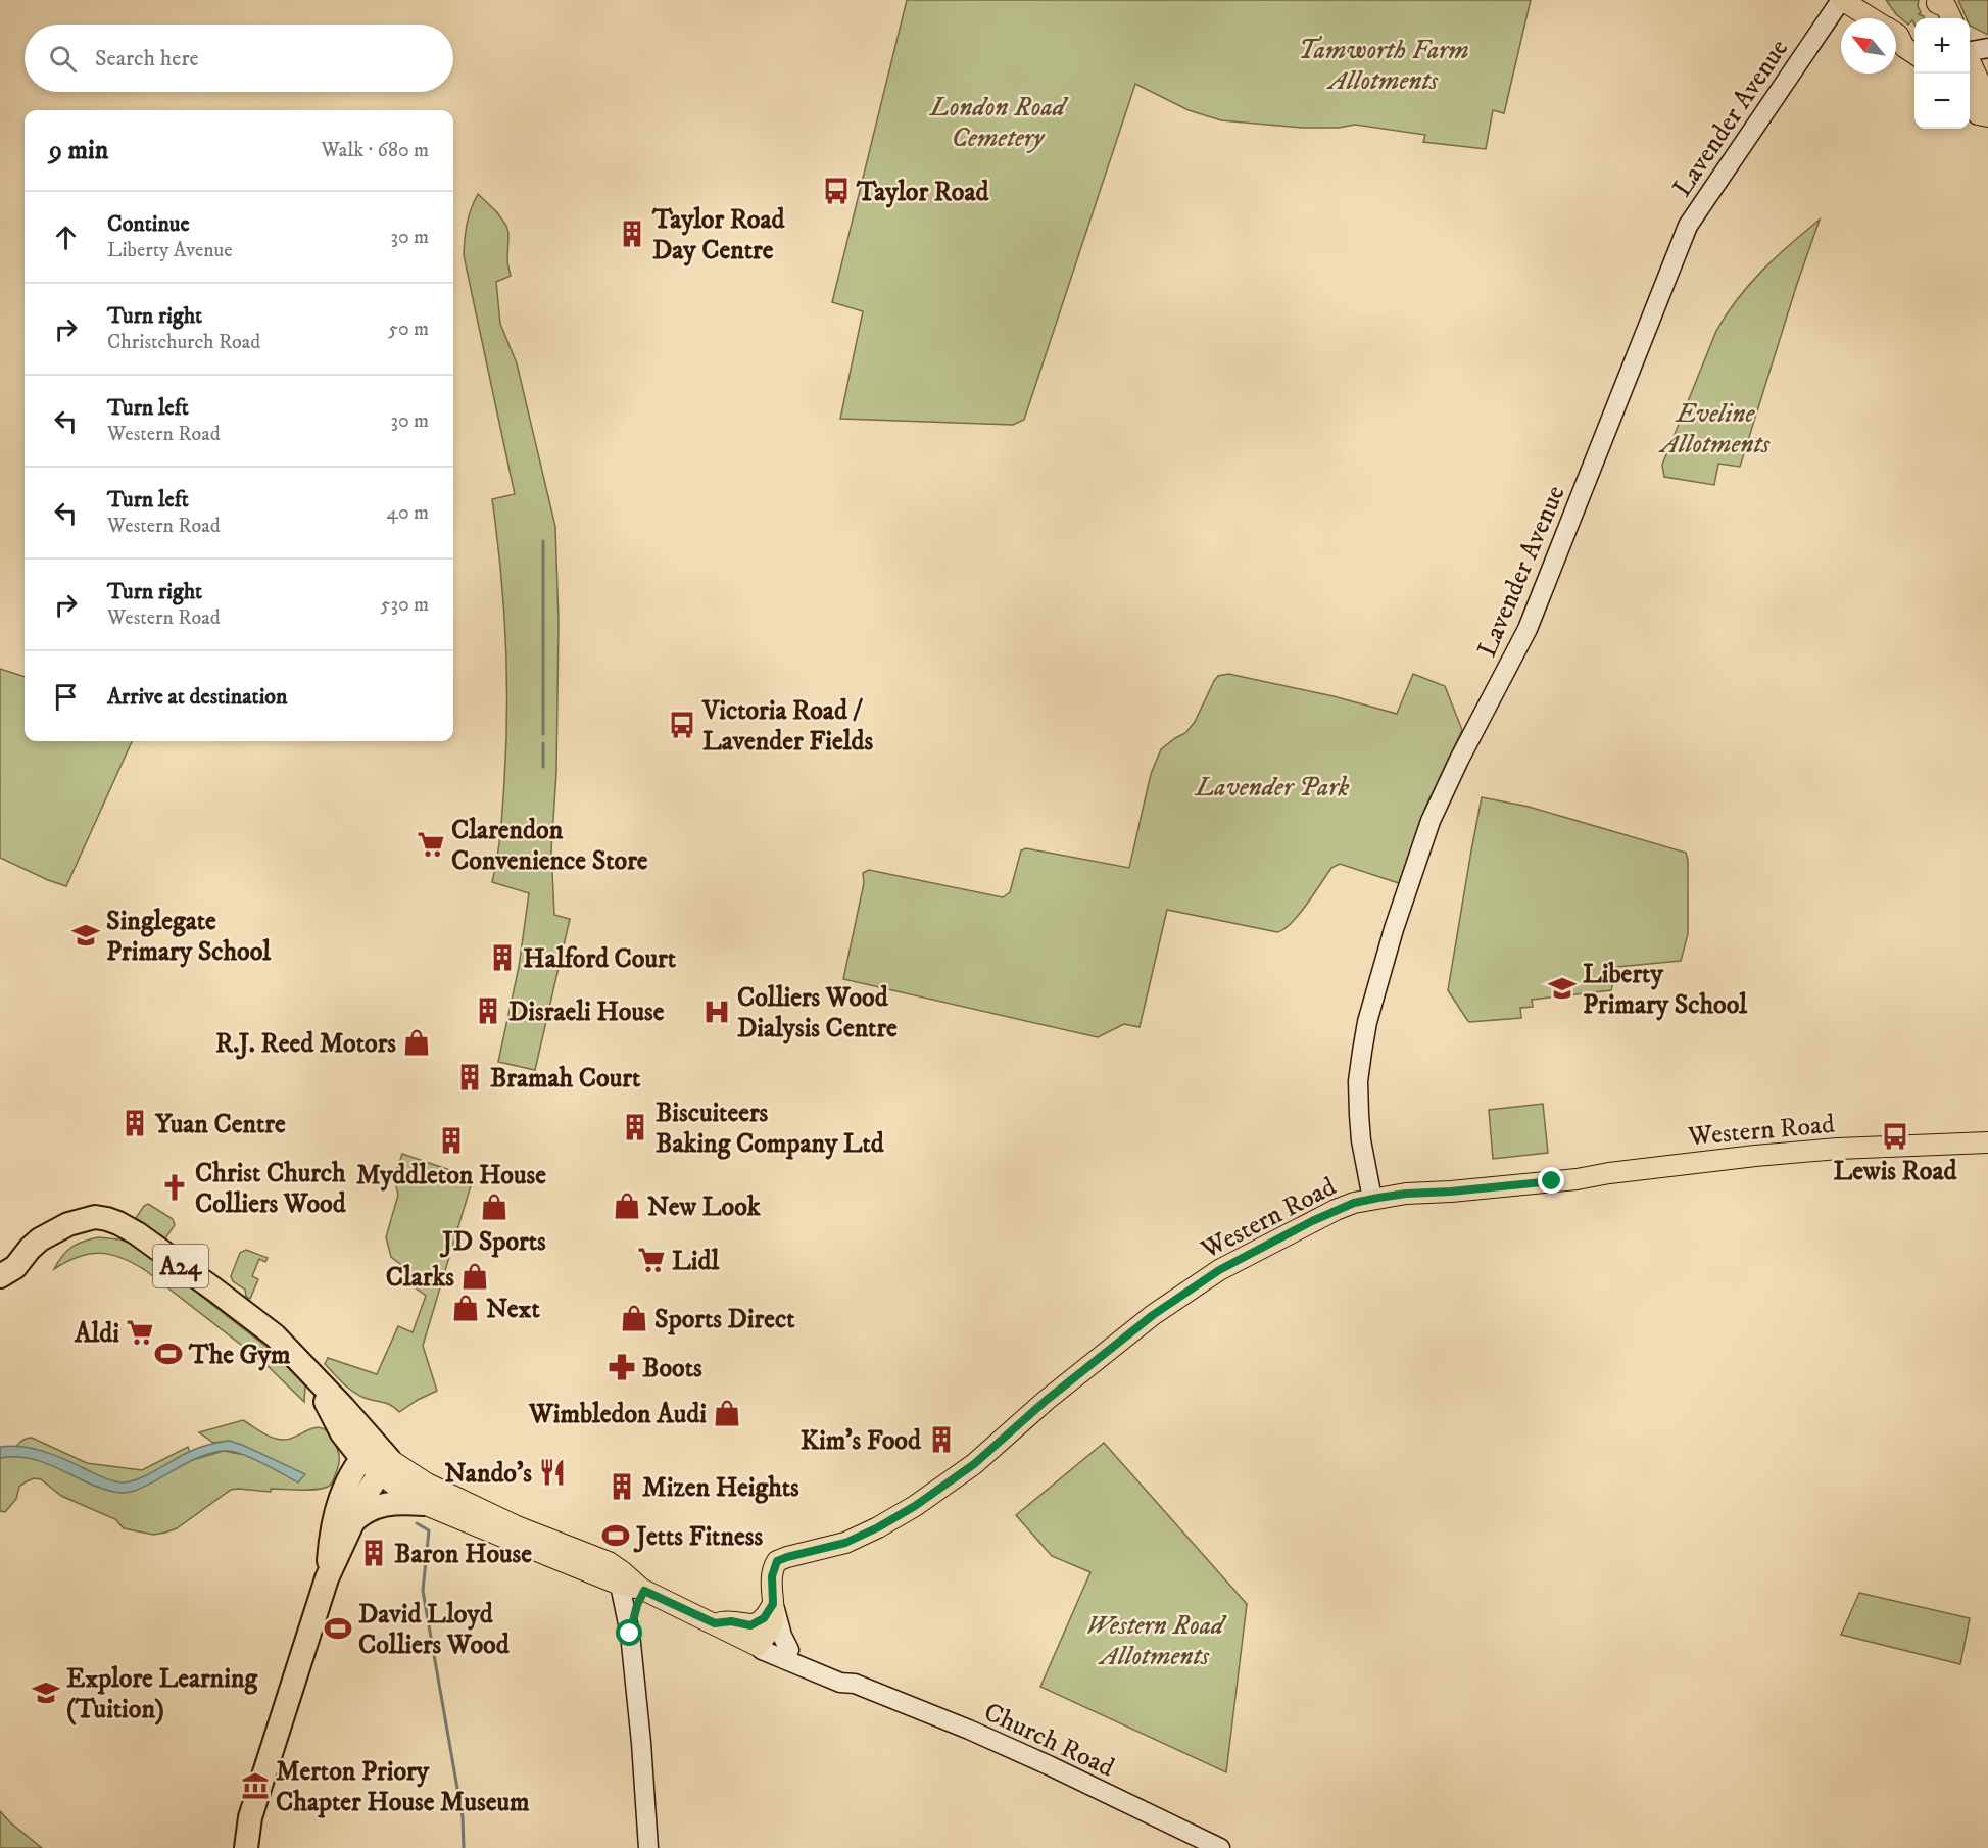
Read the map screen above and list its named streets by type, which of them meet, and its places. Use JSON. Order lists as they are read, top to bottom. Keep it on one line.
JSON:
{"streets":{"highway":["A24"],"main road":["Western Road"],"street":["Lavender Avenue","Church Road"]},"crossings":[["Lavender Avenue","Western Road"],["Western Road","Church Road"]],"parks":["Tamworth Farm Allotments","London Road Cemetery","Eveline Allotments","Lavender Park","Western Road Allotments"],"places":{"bus stop":["Taylor Road","Victoria Road / Lavender Fields","Lewis Road"],"building":["Taylor Road Day Centre","Halford Court","Disraeli House","Bramah Court","Yuan Centre","Biscuiteers Baking Company Ltd","Myddleton House","Kim's Food","Mizen Heights","Baron House"],"supermarket":["Clarendon Convenience Store","Lidl","Aldi"],"school or university":["Singlegate Primary School","Liberty Primary School","Explore Learning (Tuition)"],"hospital":["Colliers Wood Dialysis Centre"],"shop":["R.J. Reed Motors","New Look","JD Sports","Clarks","Next","Sports Direct","Wimbledon Audi"],"church":["Christ Church Colliers Wood"],"sports":["The Gym","Jetts Fitness","David Lloyd Colliers Wood"],"pharmacy":["Boots"],"restaurant":["Nando's"],"museum":["Merton Priory Chapter House Museum"]},"north":"top left","page":{"map_buttons":["+","−"],"search":"Search here","heading":["9 min","Walk · 680 m"],"list":[["Continue","Liberty Avenue","30 m"],["Turn right","Christchurch Road","50 m"],["Turn left","Western Road","30 m"],["Turn left","Western Road","40 m"],["Turn right","Western Road","530 m"],"Arrive at destination"]}}
